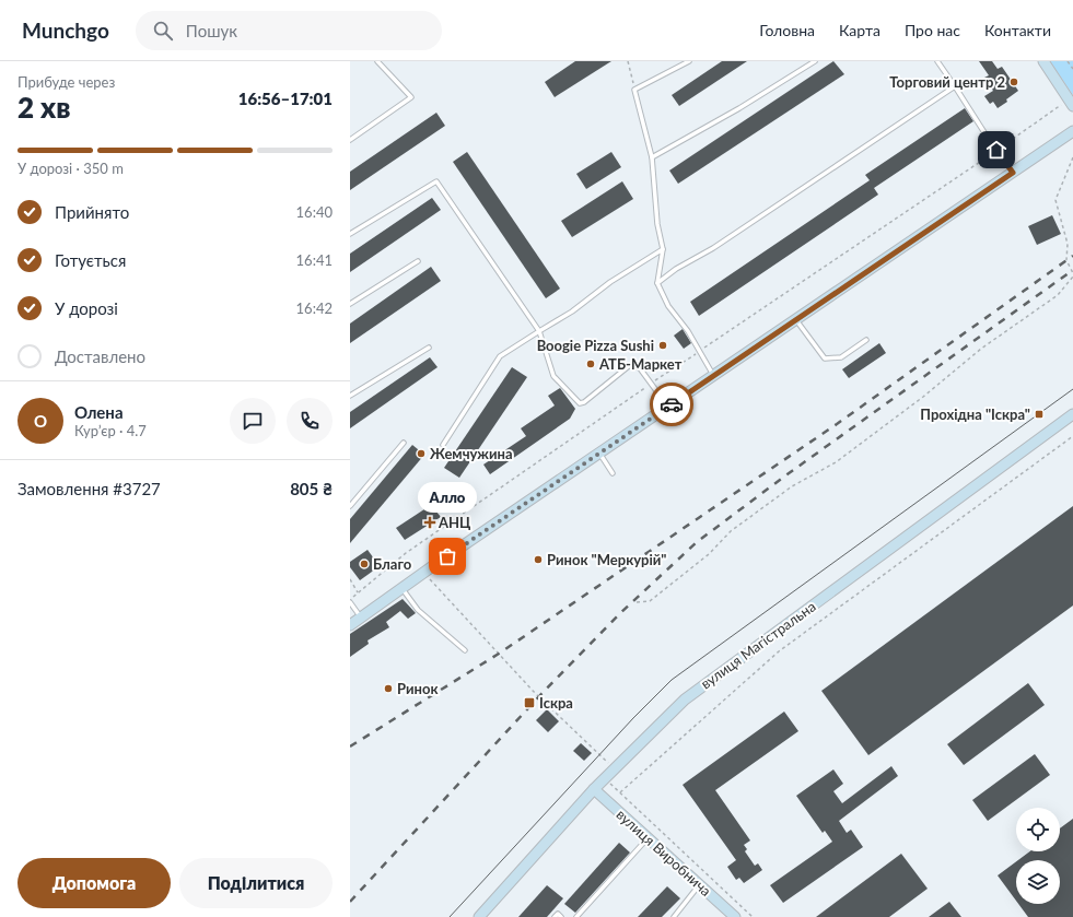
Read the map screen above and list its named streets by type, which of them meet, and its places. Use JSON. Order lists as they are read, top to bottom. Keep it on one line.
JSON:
{"streets":{"street":["вулиця Магістральна","вулиця Виробнича"]},"crossings":[["вулиця Магістральна","вулиця Виробнича"]],"places":{"other":["Торговий центр 2","Boogie Pizza Sushi","АТБ-Маркет","Жемчужина","Алло","Ринок \"Меркурій\"","Благо","Ринок"],"transit":["Прохідна \"Іскра\"","Іскра"],"health":["АНЦ"]},"page":{"header":"Munchgo","search":"Пошук","nav":["Головна","Карта","Про нас","Контакти"],"heading":["2 хв","Прибуде через","16:56–17:01"],"panel":["Олена","Кур’єр · 4.7","Замовлення #3727","805 ₴"],"bar":"У дорозі · 350 m","list":[["Прийнято","16:40"],["Готується","16:41"],["У дорозі","16:42"],"Доставлено"],"round":"О","bubble":"Алло","buttons":["Допомога","Поділитися"]}}
